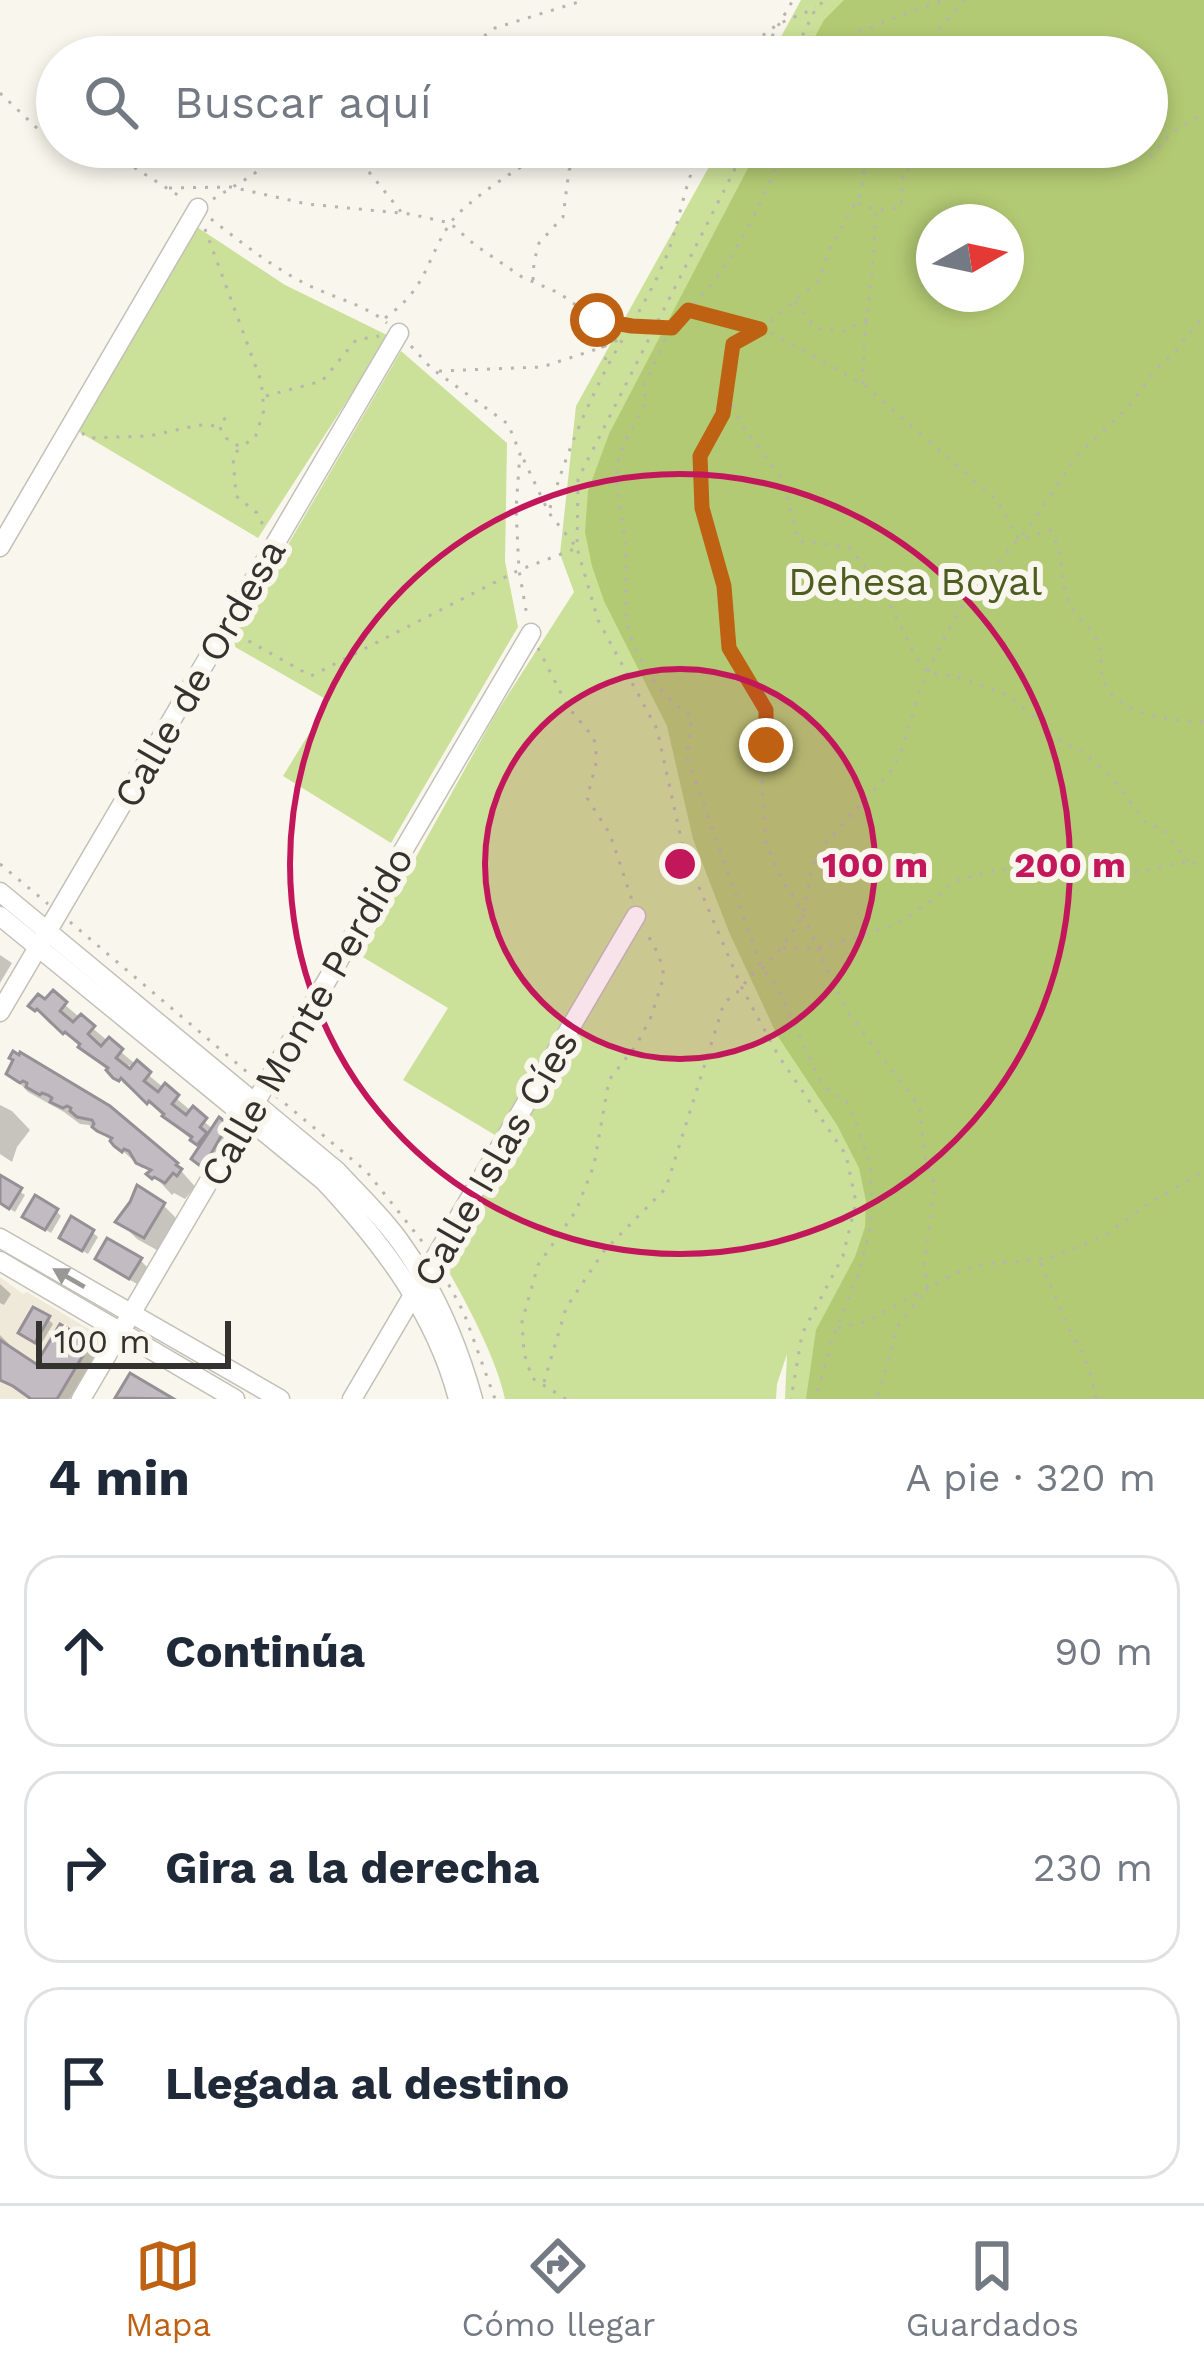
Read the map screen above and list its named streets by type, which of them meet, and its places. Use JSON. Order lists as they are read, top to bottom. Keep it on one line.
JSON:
{"streets":{"street":["Calle de Ordesa","Calle Monte Perdido","Calle Islas Cíes"]},"parks":["Dehesa Boyal"],"scale_bar":"100 m","north":"right","page":{"search":"Buscar aquí","scale":"100 m","heading":["4 min","A pie · 320 m"],"list":[["Continúa","90 m"],["Gira a la derecha","230 m"],"Llegada al destino"],"nav":["Mapa","Cómo llegar","Guardados"]},"rings":["100 m","200 m"]}
